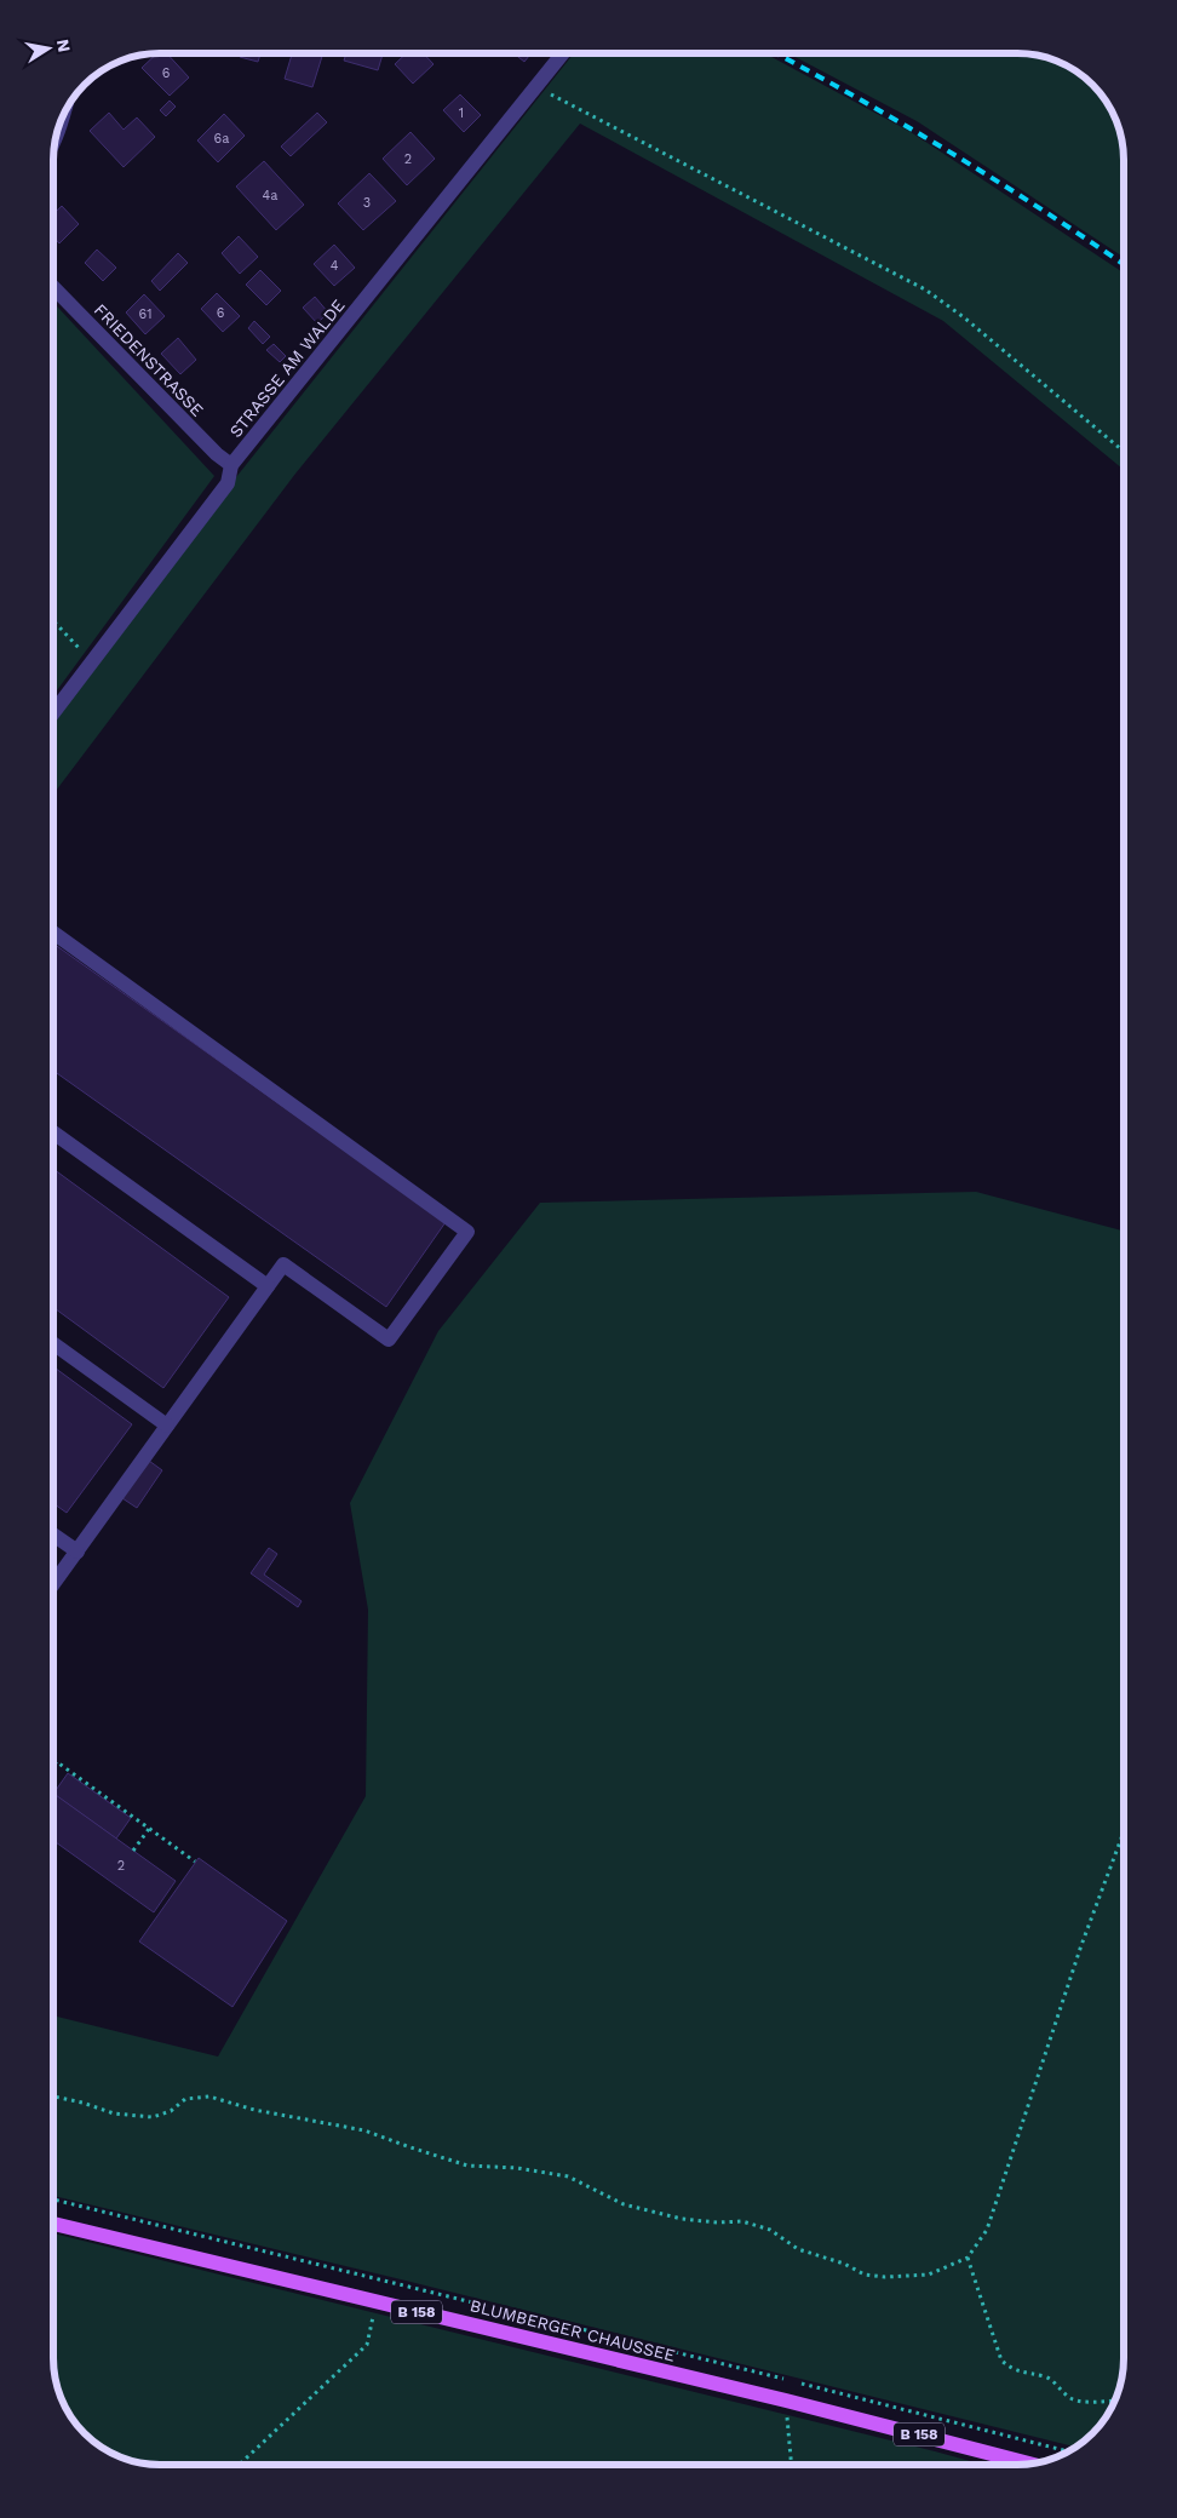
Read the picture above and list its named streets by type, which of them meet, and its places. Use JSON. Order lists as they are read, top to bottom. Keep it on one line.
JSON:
{"streets":{"main road":["B 158","BLUMBERGER CHAUSSEE"],"street":["FRIEDENSTRASSE","STRASSE AM WALDE"]},"crossings":[["FRIEDENSTRASSE","STRASSE AM WALDE"]],"house_numbers":["6","1","6a","2","4a","3","4","6","61","2"],"north":"right"}
